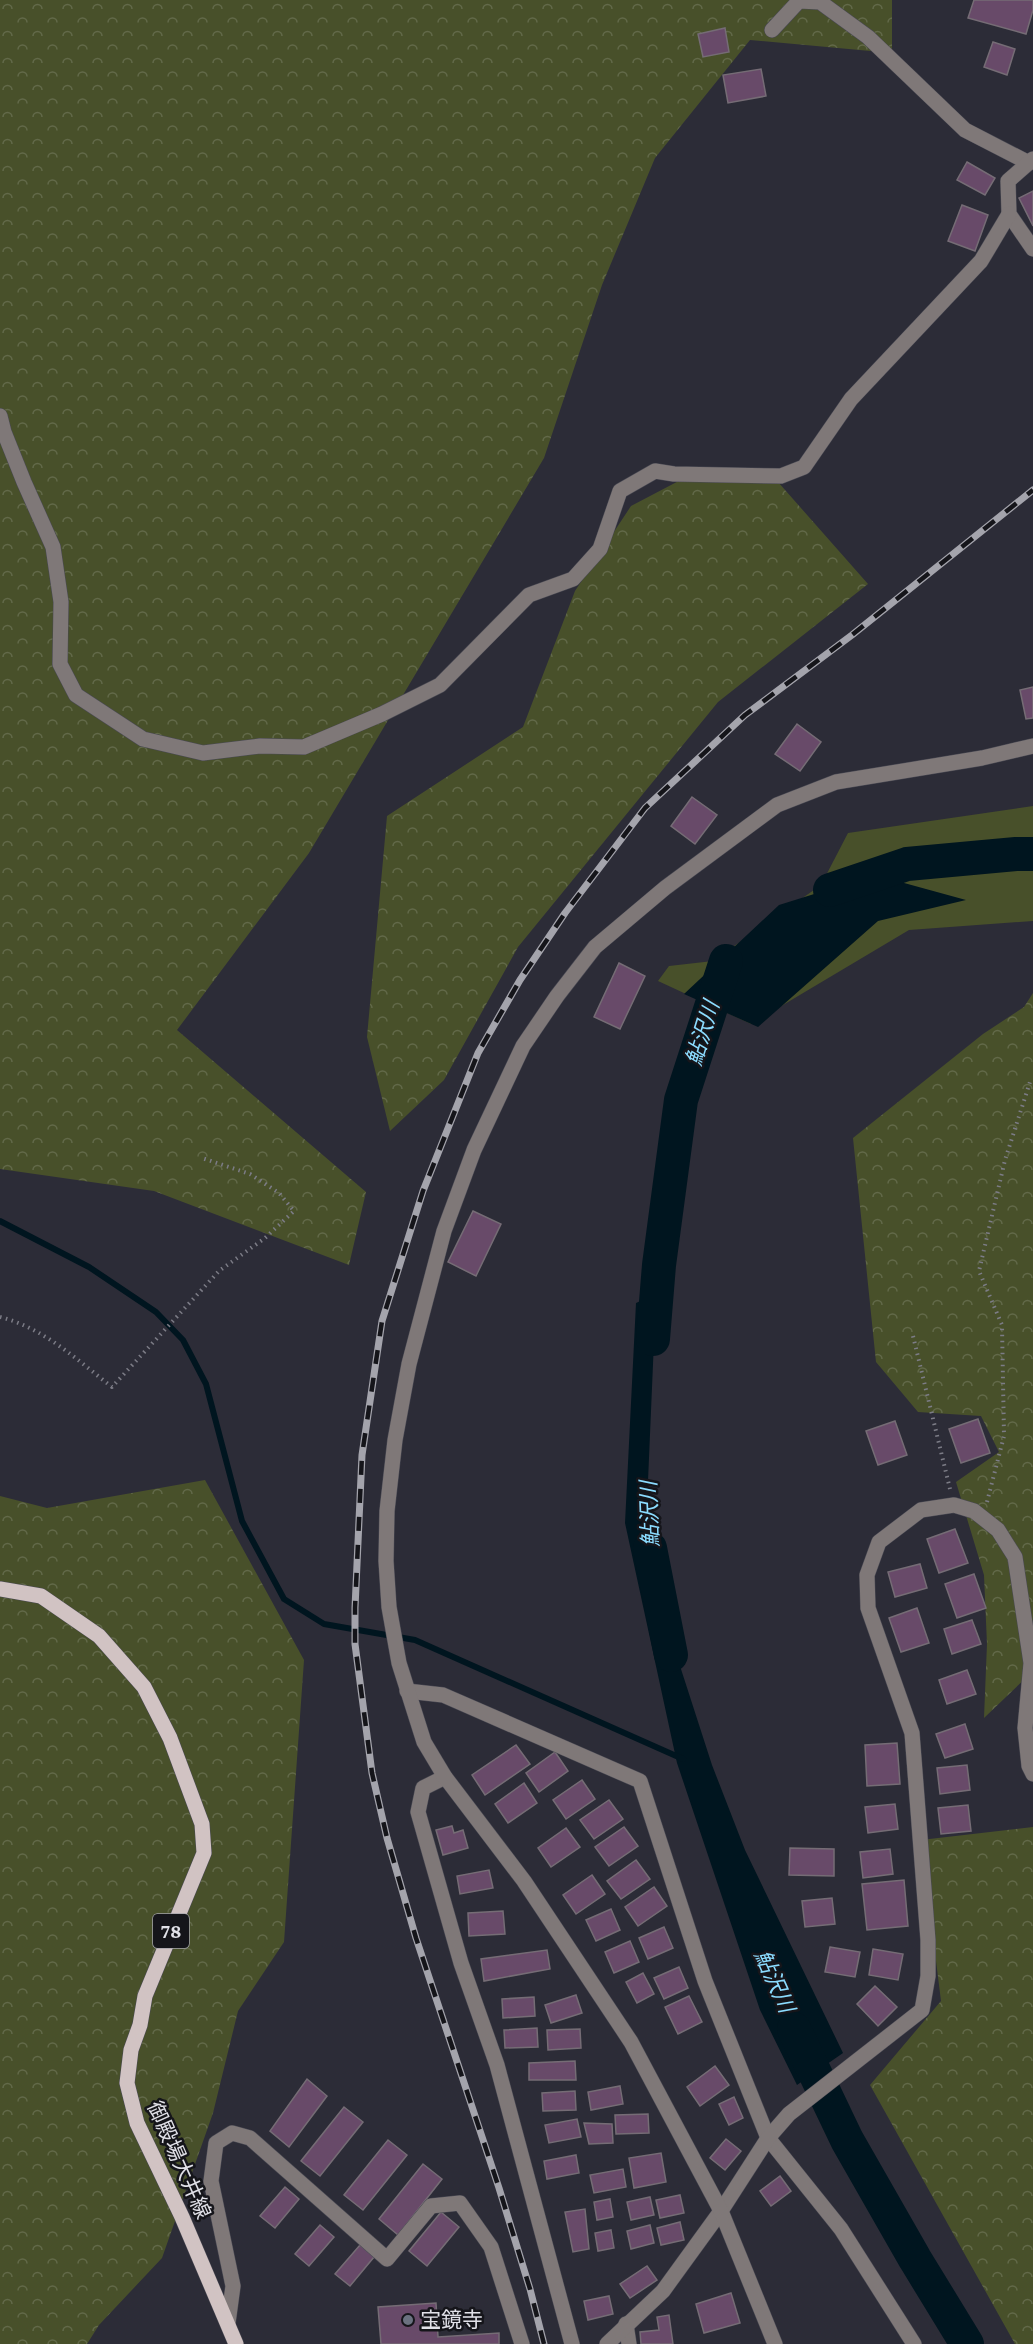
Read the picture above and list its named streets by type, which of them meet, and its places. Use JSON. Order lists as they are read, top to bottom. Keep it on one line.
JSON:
{"streets":{"main road":["78","御殿場大井線"]},"water":["鮎沢川"],"places":["宝鏡寺"]}
